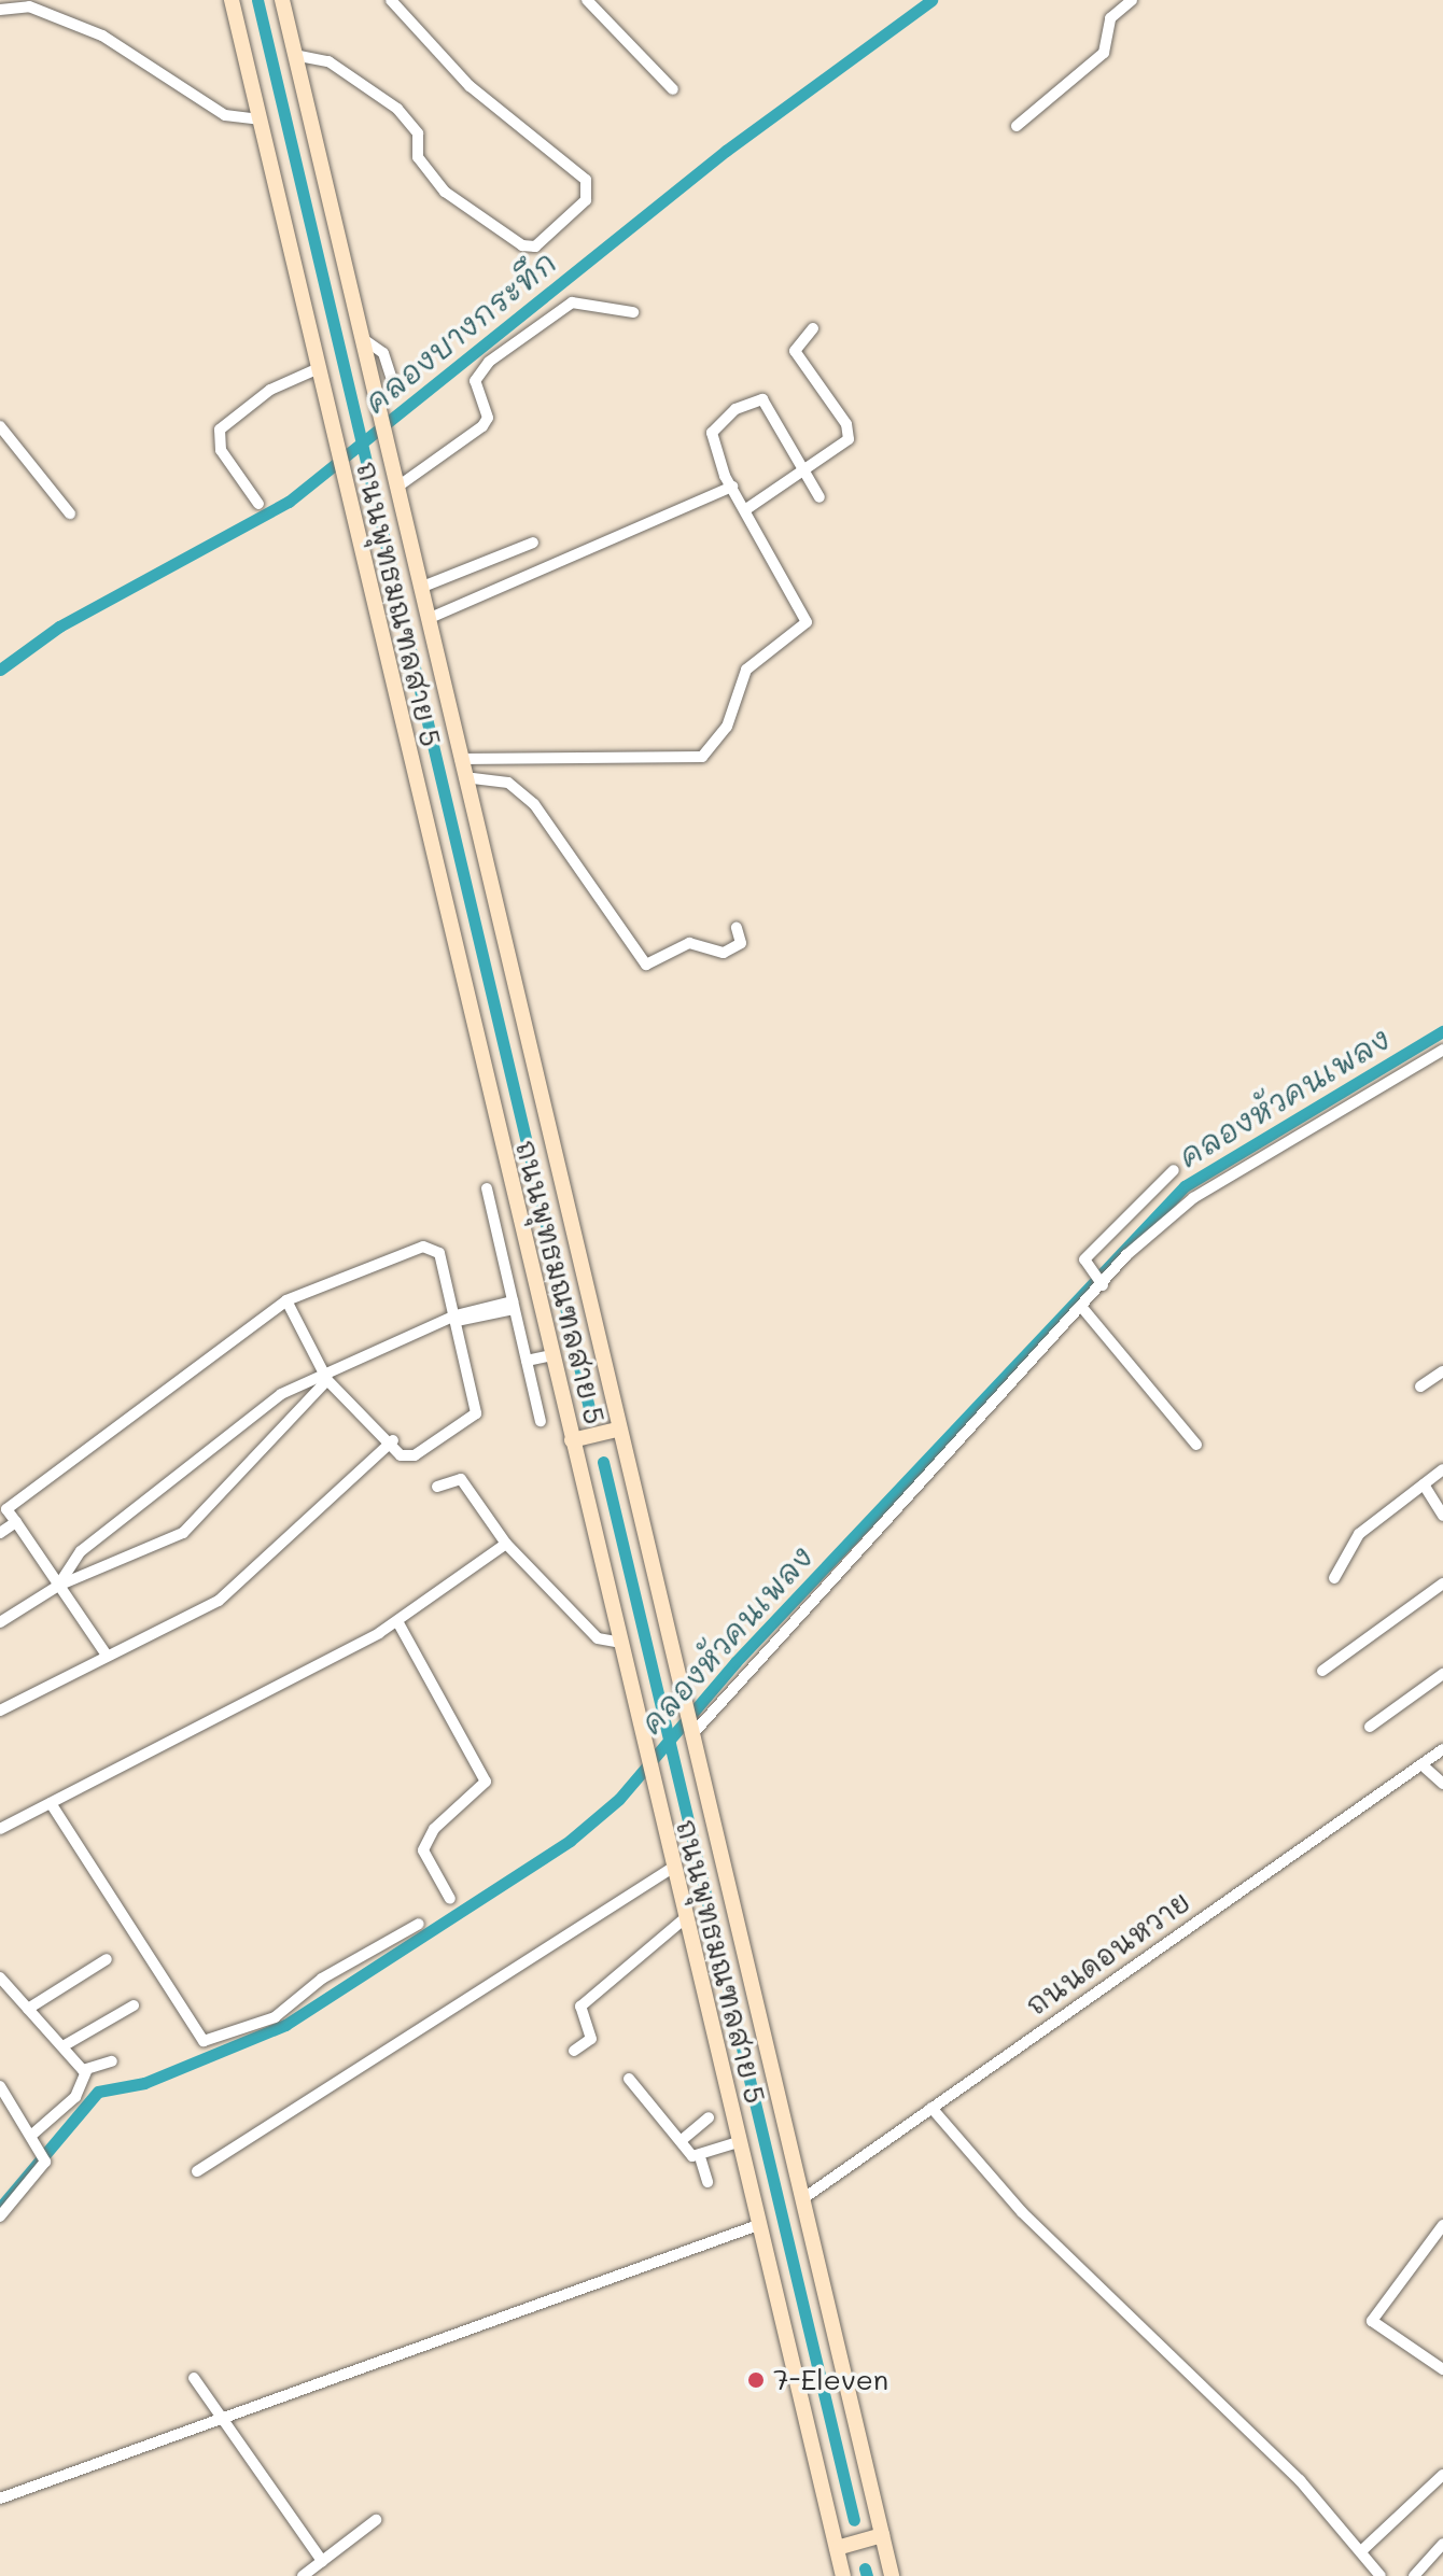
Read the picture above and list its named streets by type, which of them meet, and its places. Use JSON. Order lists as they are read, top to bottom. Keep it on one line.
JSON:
{"streets":{"main road":["ถนนพุทธมณฑลสาย 5"],"street":["ถนนดอนหวาย"]},"crossings":[["ถนนพุทธมณฑลสาย 5","ถนนดอนหวาย"]],"water":["คลองบางกระทึก","คลองหัวคนเพลง"],"places":["7-Eleven"]}
